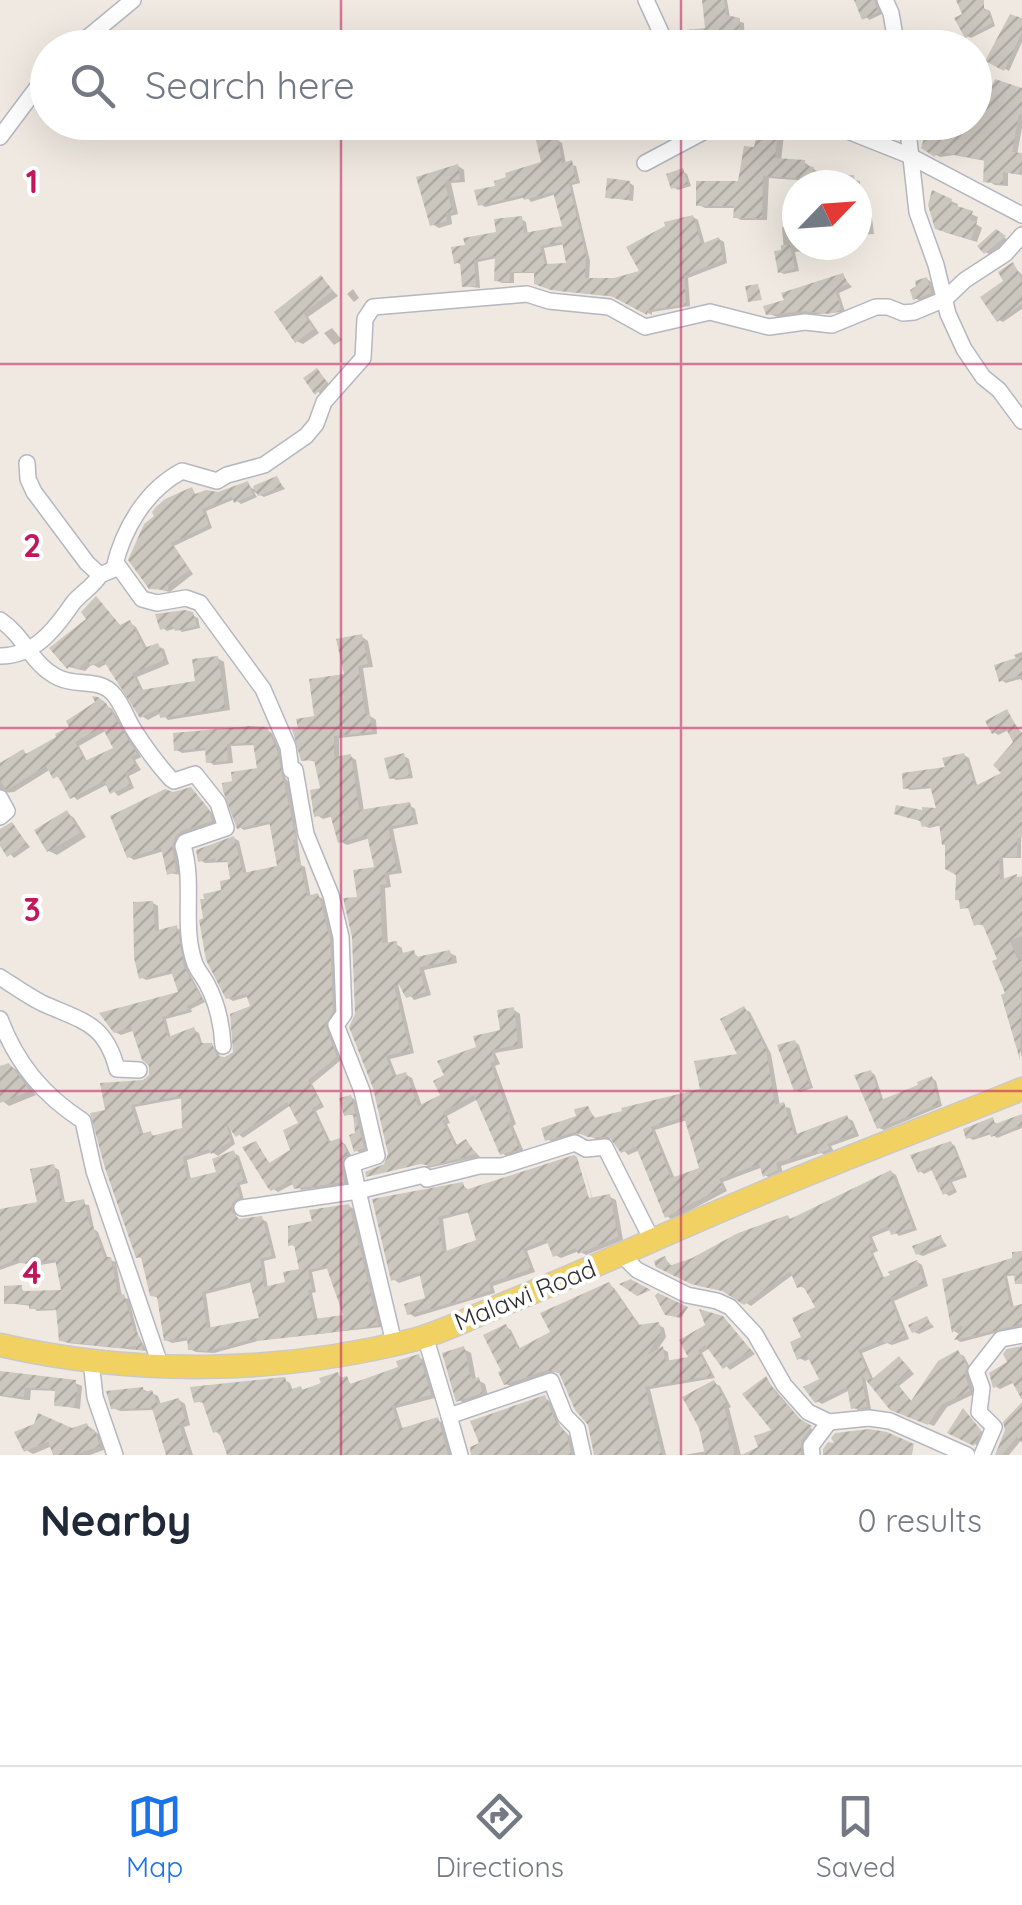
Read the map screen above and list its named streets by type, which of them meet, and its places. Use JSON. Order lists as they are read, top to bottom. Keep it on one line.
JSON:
{"streets":{"main road":["Malawi Road"]},"north":"top right","page":{"search":"Search here","heading":["Nearby","0 results"],"nav":["Map","Directions","Saved"]},"grid":{"rows":["1","2","3","4"]}}
